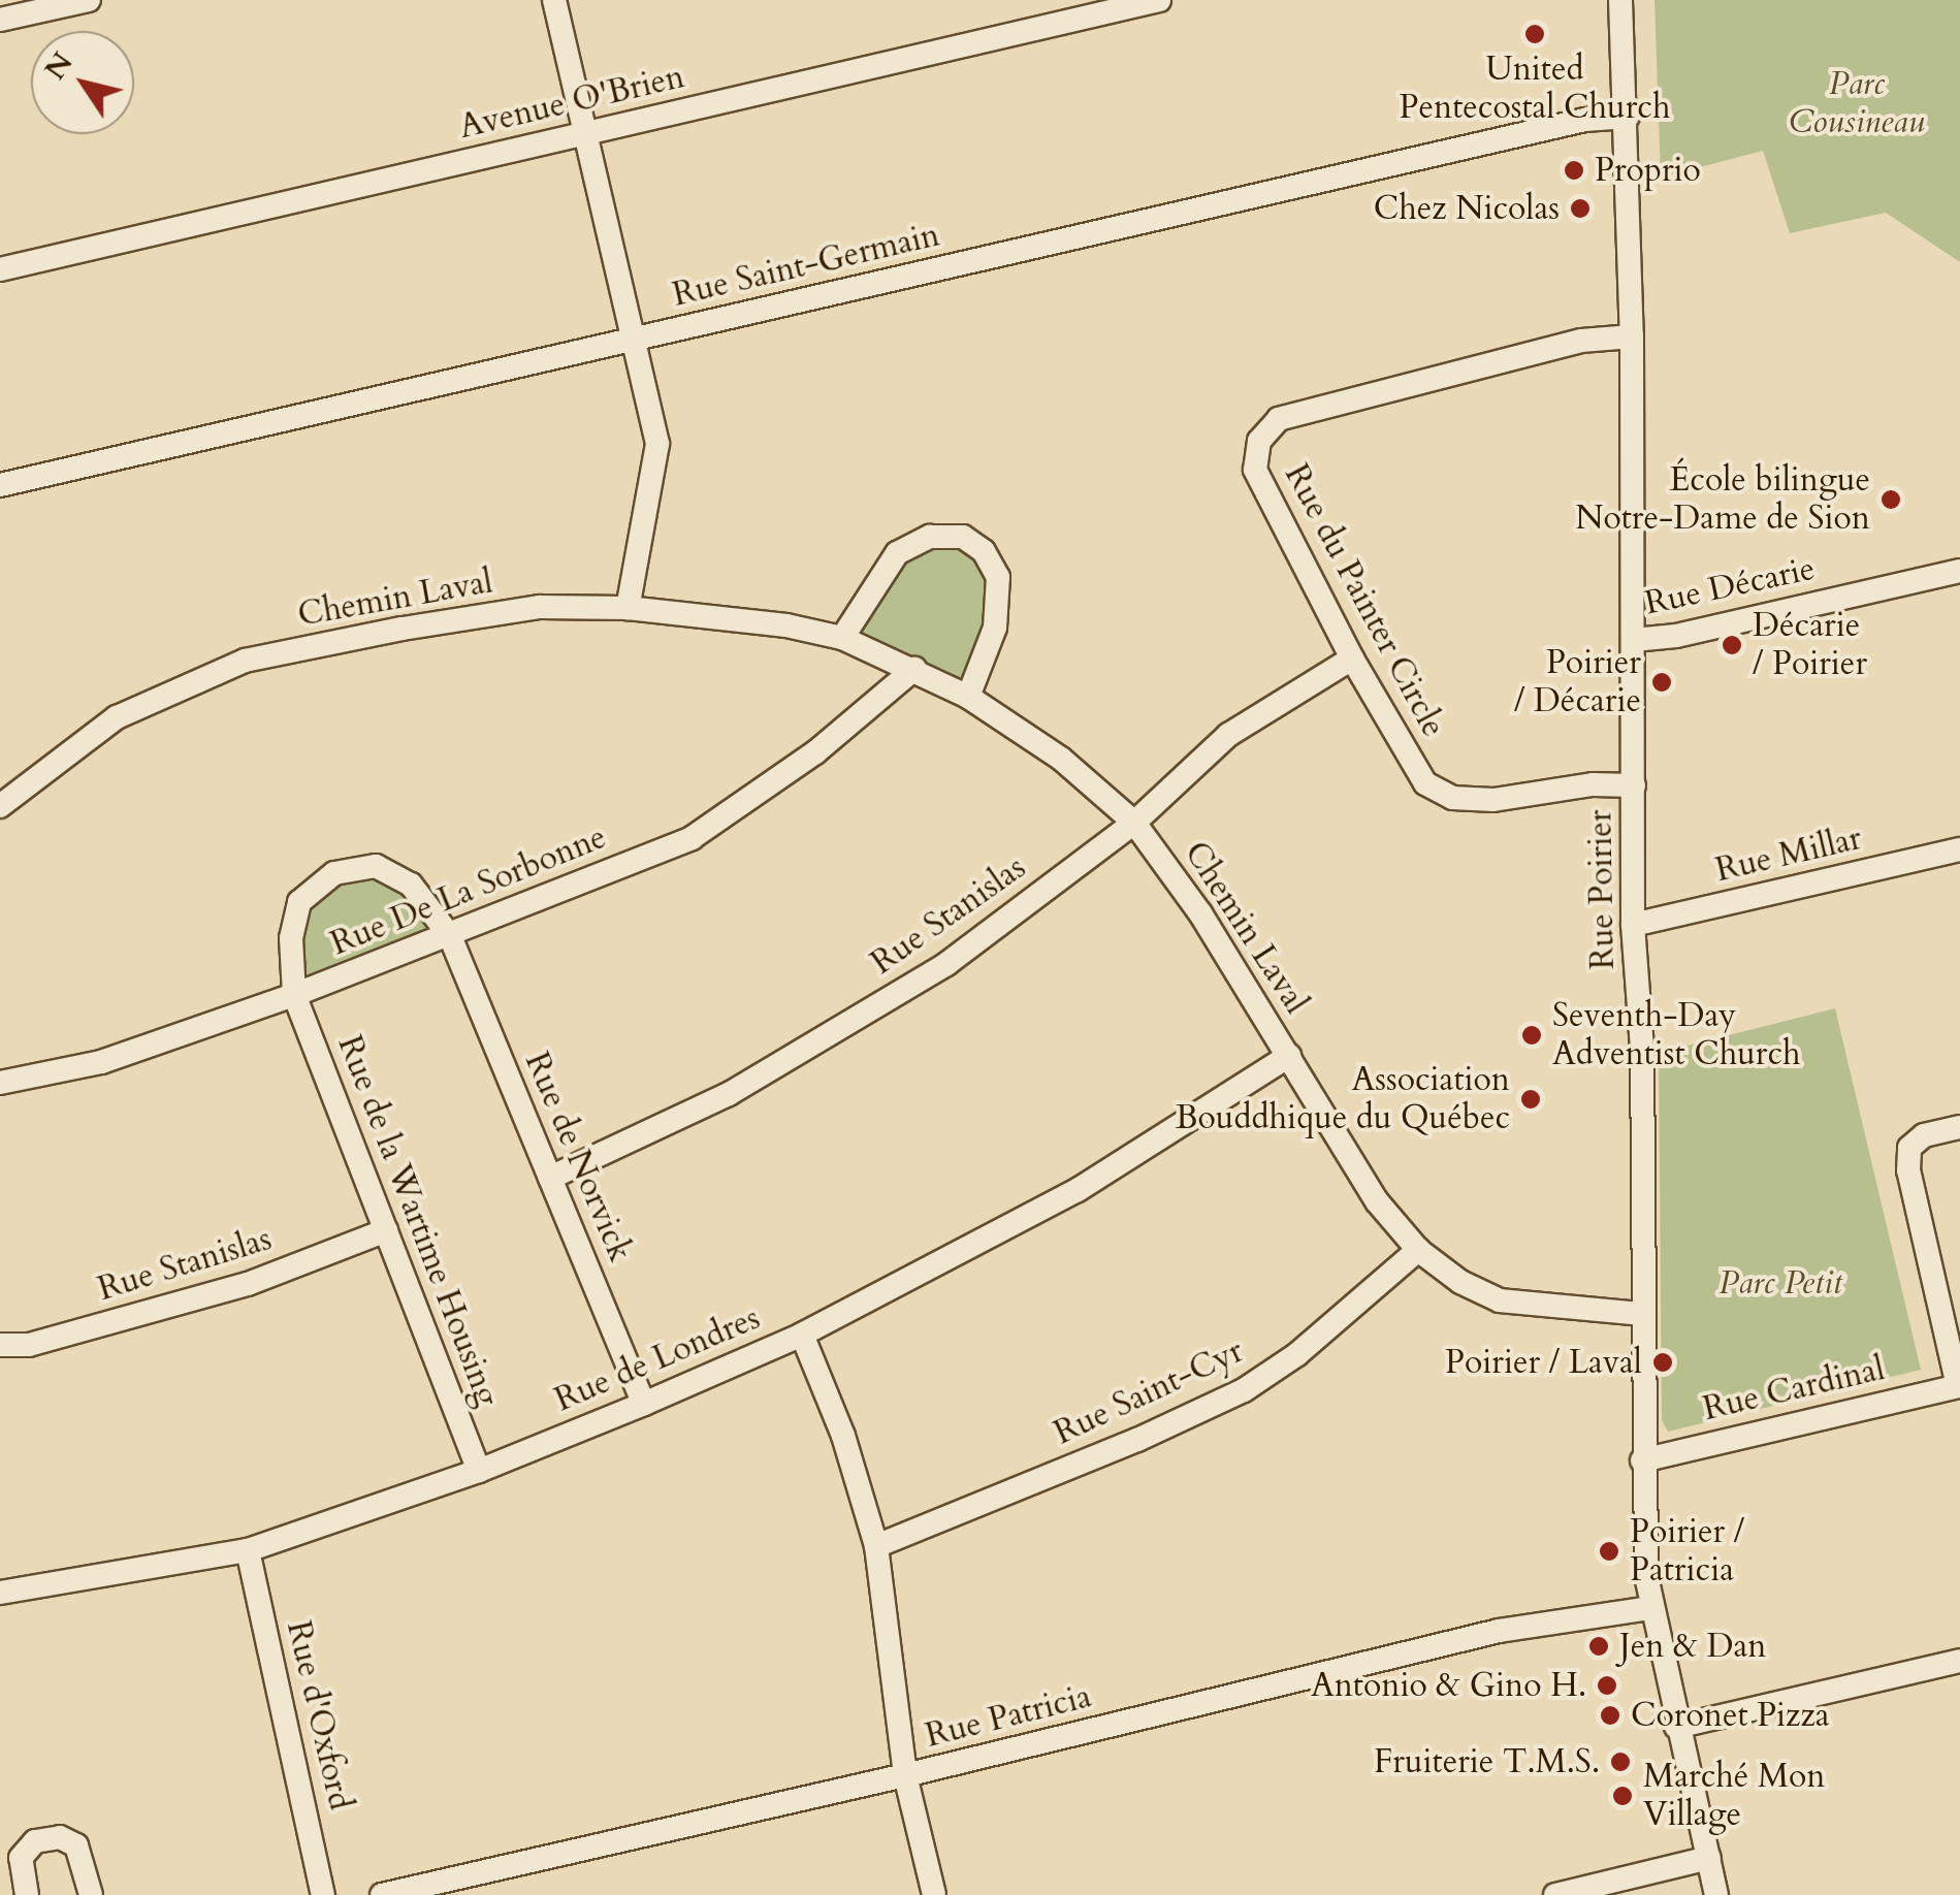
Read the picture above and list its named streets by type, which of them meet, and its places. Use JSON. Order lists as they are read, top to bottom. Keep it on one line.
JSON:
{"streets":{"street":["Avenue O'Brien","Rue Saint-Germain","Rue Décarie","Chemin Laval","Rue du Painter Circle","Rue Millar","Rue Poirier","Rue De La Sorbonne","Rue Stanislas","Rue de Norvick","Rue de la Wartime Housing","Rue de Londres","Rue Cardinal","Rue Saint-Cyr","Rue d'Oxford","Rue Patricia"]},"crossings":[["Rue Saint-Germain","Rue Poirier"],["Rue Décarie","Rue Poirier"],["Chemin Laval","Rue Poirier"],["Chemin Laval","Rue De La Sorbonne"],["Chemin Laval","Rue Stanislas"],["Chemin Laval","Rue de Londres"],["Chemin Laval","Rue Saint-Cyr"],["Rue du Painter Circle","Rue Poirier"],["Rue du Painter Circle","Rue Stanislas"],["Rue Millar","Rue Poirier"],["Rue Poirier","Rue Cardinal"],["Rue Poirier","Rue Patricia"],["Rue De La Sorbonne","Rue de Norvick"],["Rue De La Sorbonne","Rue de la Wartime Housing"],["Rue Stanislas","Rue de Norvick"],["Rue Stanislas","Rue de la Wartime Housing"],["Rue de Norvick","Rue de Londres"],["Rue de la Wartime Housing","Rue de Londres"],["Rue de Londres","Rue d'Oxford"]],"parks":["Parc Cousineau","Parc Petit"],"places":["United Pentecostal Church","Proprio","Chez Nicolas","École bilingue Notre-Dame de Sion","Décarie / Poirier","Poirier / Décarie","Seventh-Day Adventist Church","Association Bouddhique du Québec","Poirier / Laval","Poirier / Patricia","Jen & Dan","Antonio & Gino H.","Coronet Pizza","Fruiterie T.M.S.","Marché Mon Village"],"north":"top left"}
